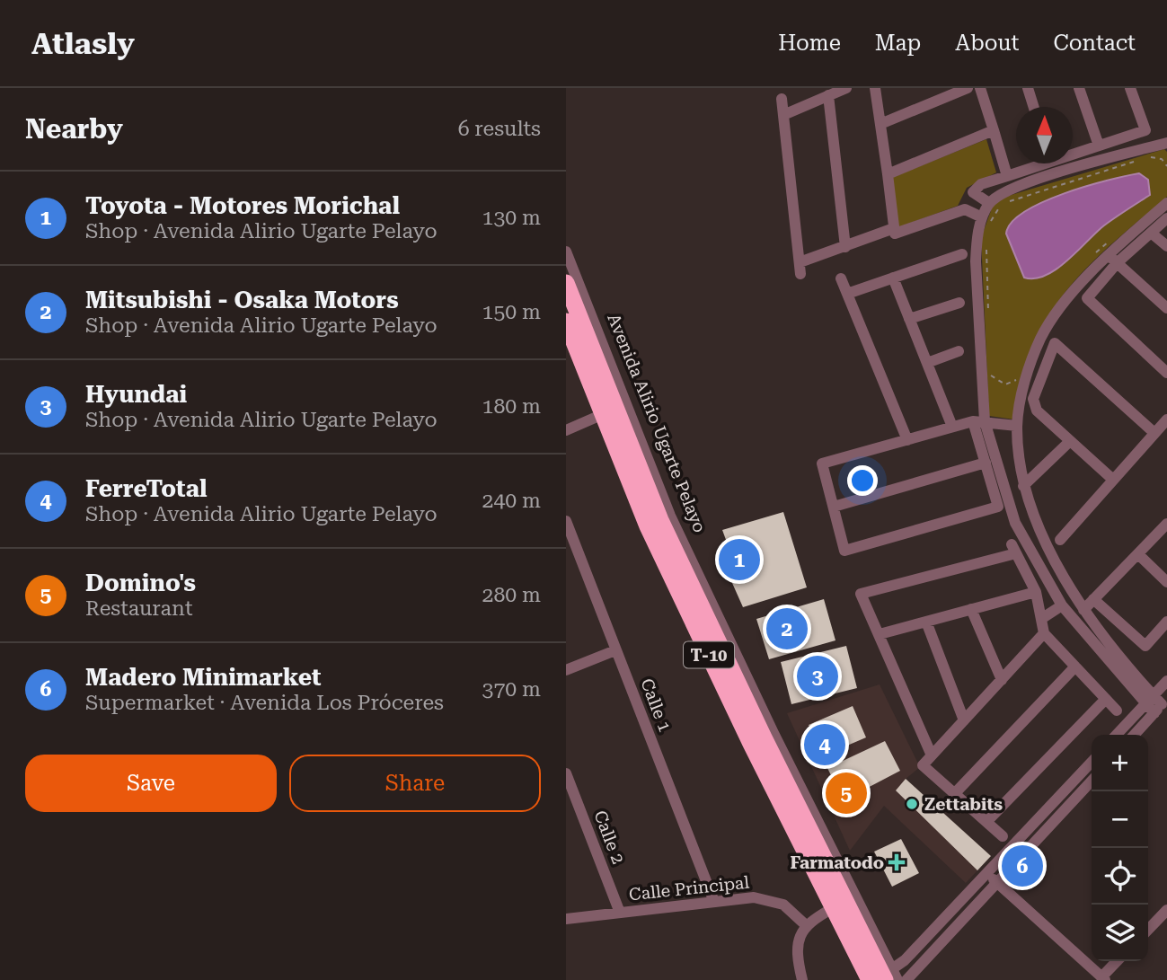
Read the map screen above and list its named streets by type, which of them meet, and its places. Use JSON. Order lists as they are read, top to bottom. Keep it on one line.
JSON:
{"streets":{"highway":["Avenida Alirio Ugarte Pelayo","T-10"],"street":["Calle 1","Calle 2","Calle Principal"]},"crossings":[["Avenida Alirio Ugarte Pelayo","T-10"],["Calle 1","Calle Principal"],["Calle 2","Calle Principal"]],"places":{"other":["Zettabits"],"health":["Farmatodo"]},"north":"top","page":{"header":"Atlasly","nav":["Home","Map","About","Contact"],"heading":["Nearby","6 results"],"list":[{"mark":"1","name":"Toyota - Motores Morichal","note":"Shop · Avenida Alirio Ugarte Pelayo","value":"130 m"},{"mark":"2","name":"Mitsubishi - Osaka Motors","note":"Shop · Avenida Alirio Ugarte Pelayo","value":"150 m"},{"mark":"3","name":"Hyundai","note":"Shop · Avenida Alirio Ugarte Pelayo","value":"180 m"},{"mark":"4","name":"FerreTotal","note":"Shop · Avenida Alirio Ugarte Pelayo","value":"240 m"},{"mark":"5","name":"Domino's","note":"Restaurant","value":"280 m"},{"mark":"6","name":"Madero Minimarket","note":"Supermarket · Avenida Los Próceres","value":"370 m"}],"pins":["1","2","3","4","5","6"],"map_buttons":["+","−"],"buttons":["Save","Share"]}}
